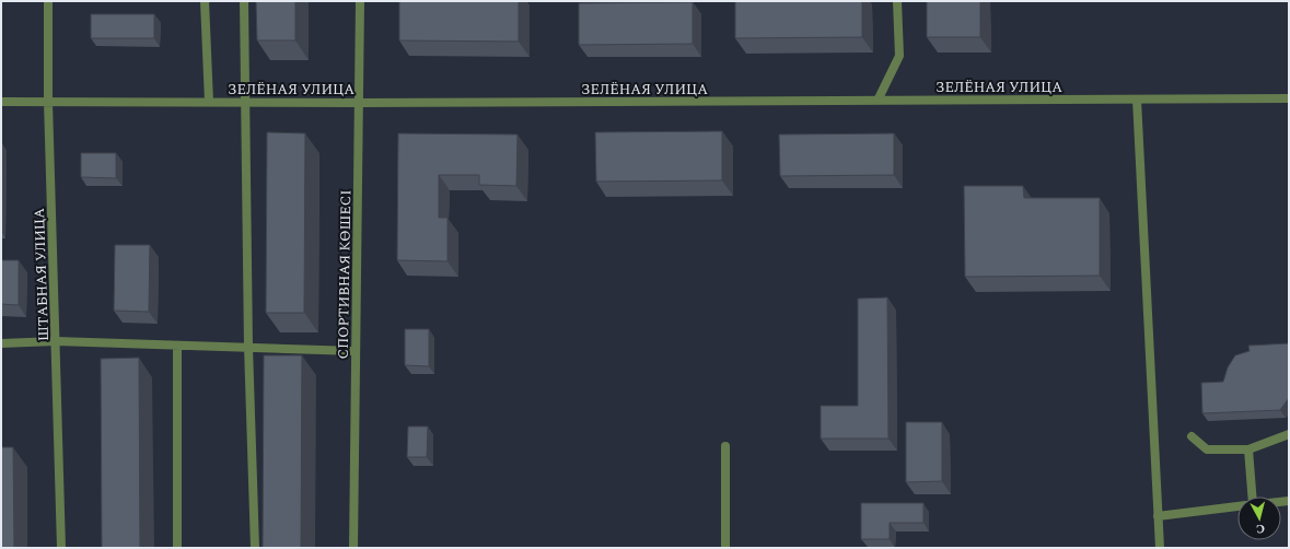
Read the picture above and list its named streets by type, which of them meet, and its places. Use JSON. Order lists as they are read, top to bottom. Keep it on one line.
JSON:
{"streets":{"street":["ЗЕЛЁНАЯ УЛИЦА","ШТАБНАЯ УЛИЦА","СПОРТИВНАЯ КӨШЕСІ"]},"crossings":[["ЗЕЛЁНАЯ УЛИЦА","ШТАБНАЯ УЛИЦА"],["ЗЕЛЁНАЯ УЛИЦА","СПОРТИВНАЯ КӨШЕСІ"]],"north":"bottom"}
